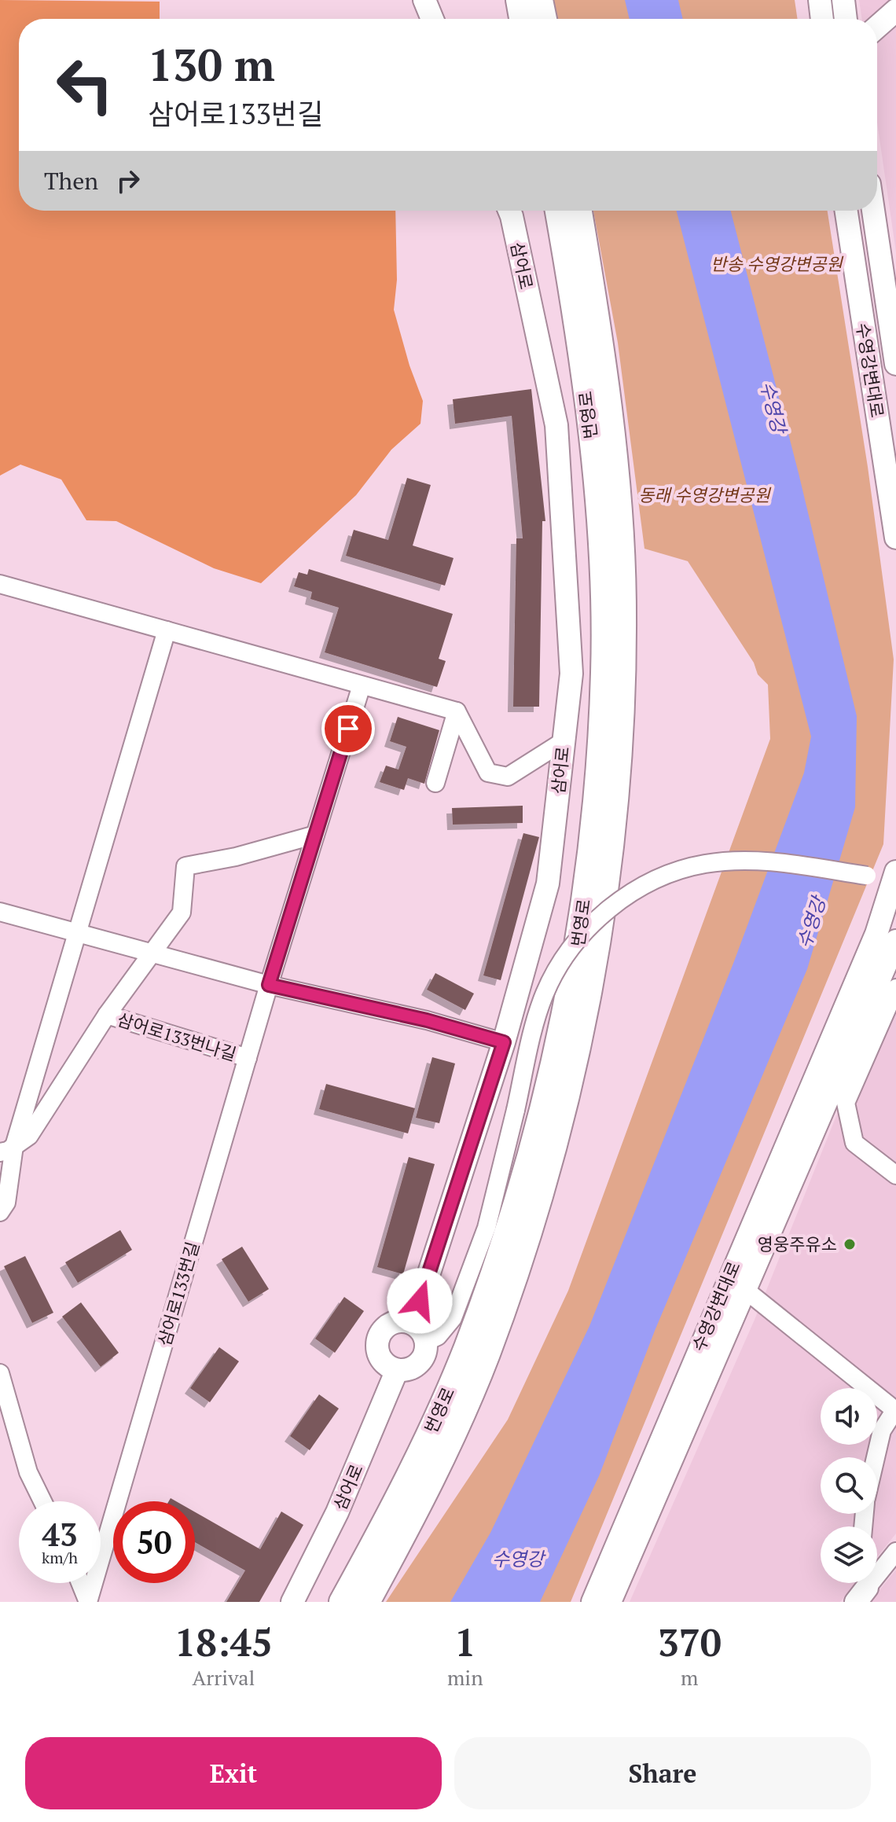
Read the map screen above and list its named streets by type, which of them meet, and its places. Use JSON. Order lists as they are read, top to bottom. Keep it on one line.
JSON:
{"streets":{"highway":["번영로"],"main road":["삼어로","수영강변대로"],"street":["삼어로133번나길","삼어로133번길"]},"crossings":[["삼어로133번나길","삼어로133번길"]],"water":["수영강"],"parks":["반송 수영강변공원","동래 수영강변공원"],"places":["영웅주유소"],"page":{"turn":["130 m","삼어로133번길"],"then":"Then","speed":"43 km/h","limit":"50","eta":["18:45","Arrival","1","min","370","m"],"buttons":["Exit","Share"]}}
